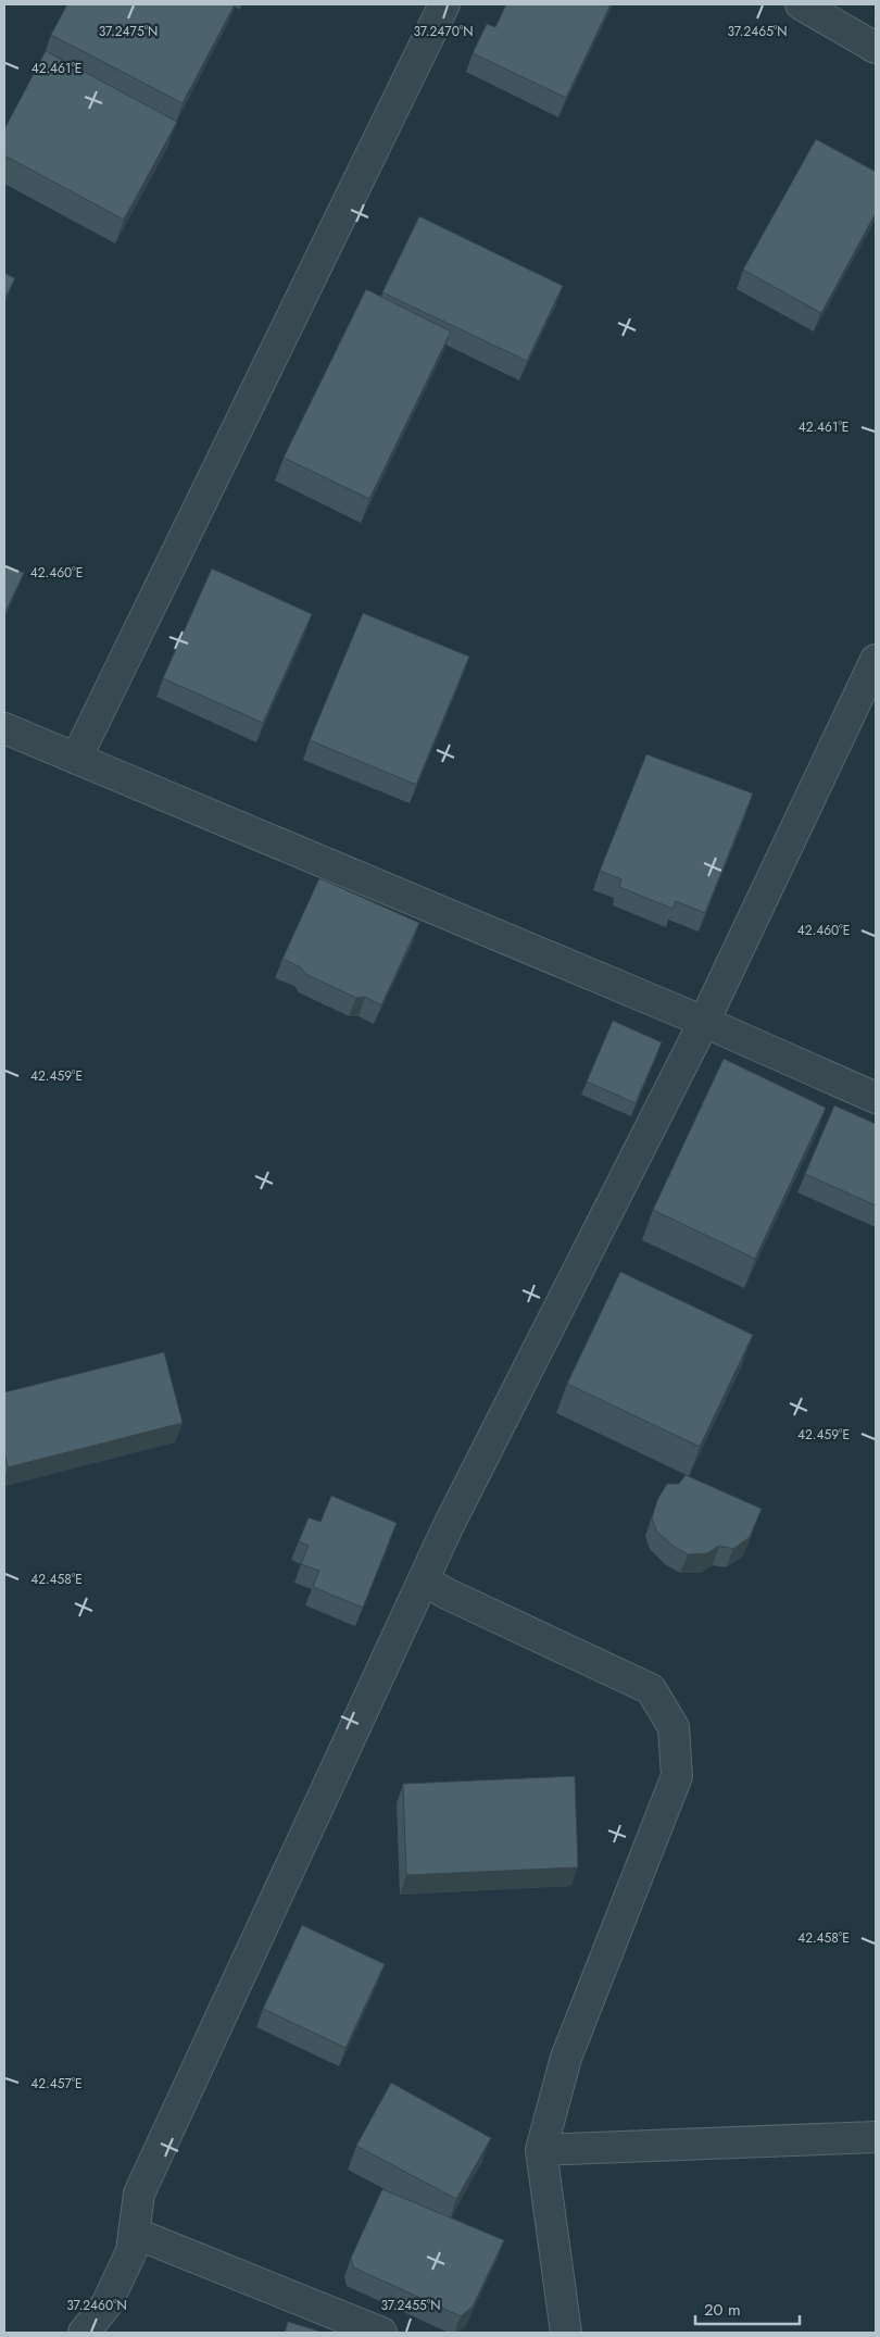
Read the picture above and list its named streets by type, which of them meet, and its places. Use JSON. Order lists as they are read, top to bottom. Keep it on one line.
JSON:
{"scale_bar":"20 m","coordinates":["37.2465°N","37.2475°N","37.2470°N","42.461°E","42.460°E","42.459°E","42.458°E","42.457°E","37.2460°N","37.2455°N"]}
